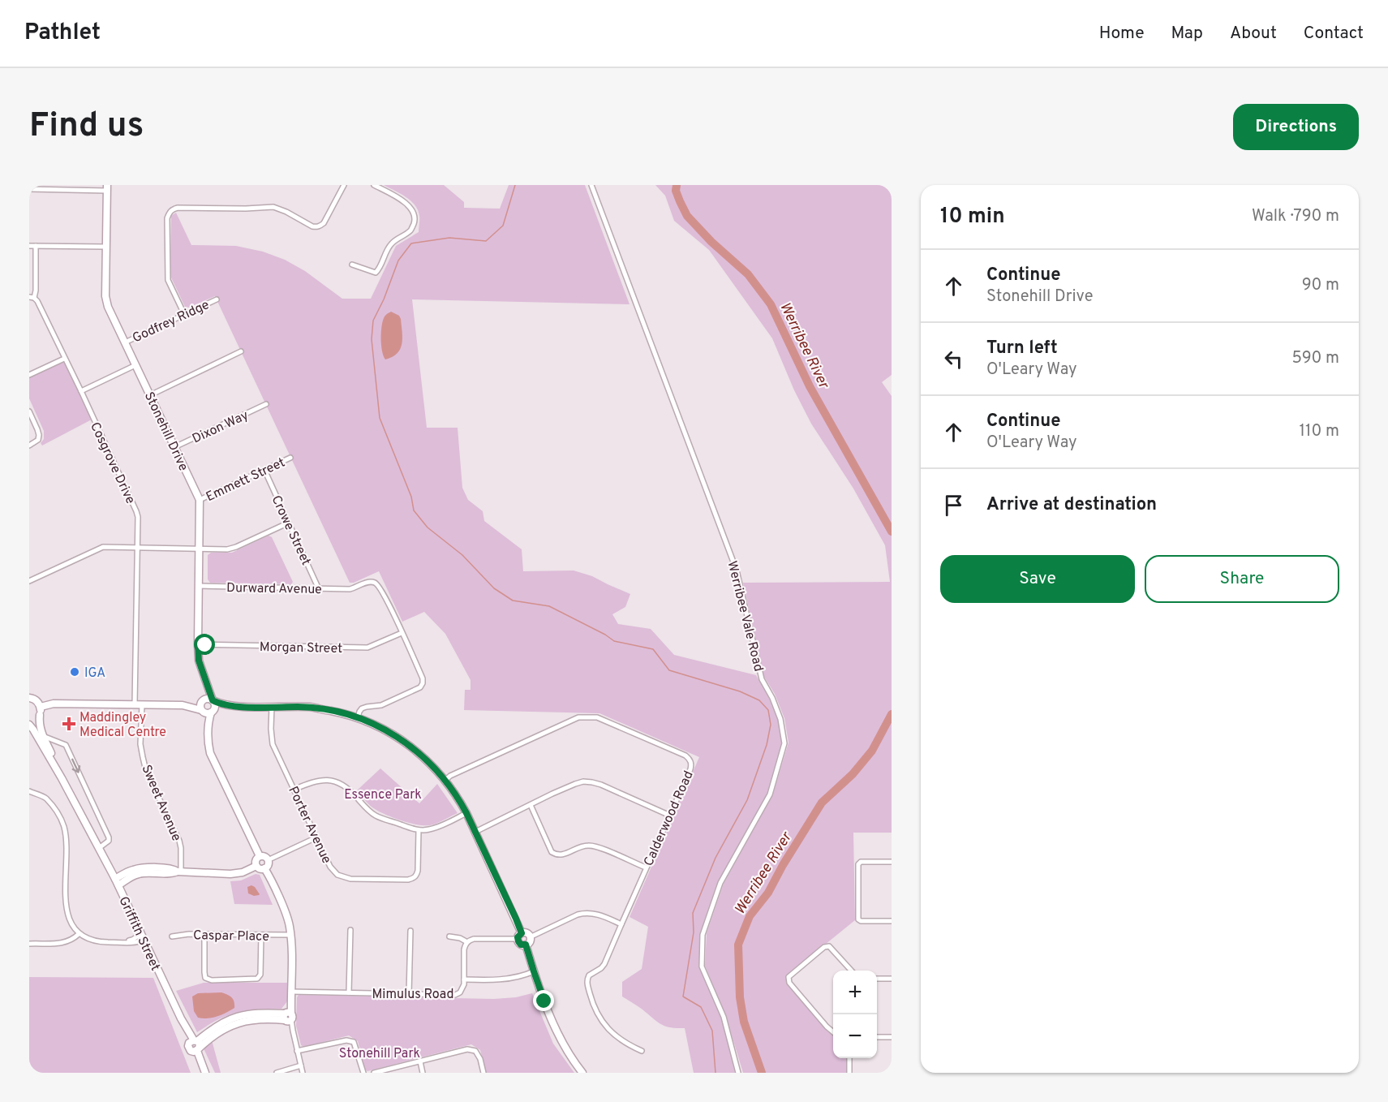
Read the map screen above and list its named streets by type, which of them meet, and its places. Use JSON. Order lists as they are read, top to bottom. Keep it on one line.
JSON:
{"streets":{"street":["Godfrey Ridge","Dixon Way","Stonehill Drive","Cosgrove Drive","Emmett Street","Crowe Street","Durward Avenue","Werribee Vale Road","Morgan Street","Sweet Avenue","Calderwood Road","Porter Avenue","Griffith Street","Caspar Place","Mimulus Road"]},"crossings":[["Godfrey Ridge","Stonehill Drive"],["Dixon Way","Stonehill Drive"],["Stonehill Drive","Emmett Street"],["Stonehill Drive","Durward Avenue"],["Stonehill Drive","Morgan Street"],["Cosgrove Drive","Sweet Avenue"],["Emmett Street","Crowe Street"],["Crowe Street","Durward Avenue"],["Durward Avenue","Morgan Street"]],"water":["Werribee River"],"parks":["Essence Park","Stonehill Park"],"places":{"other":["IGA"],"health":["Maddingley Medical Centre"]},"page":{"header":"Pathlet","nav":["Home","Map","About","Contact"],"buttons":["Directions",["Save","Share"]],"title":"Find us","heading":["10 min","Walk · 790 m"],"list":[["Continue","Stonehill Drive","90 m"],["Turn left","O'Leary Way","590 m"],["Continue","O'Leary Way","110 m"],"Arrive at destination"],"map_buttons":["+","−"]}}
